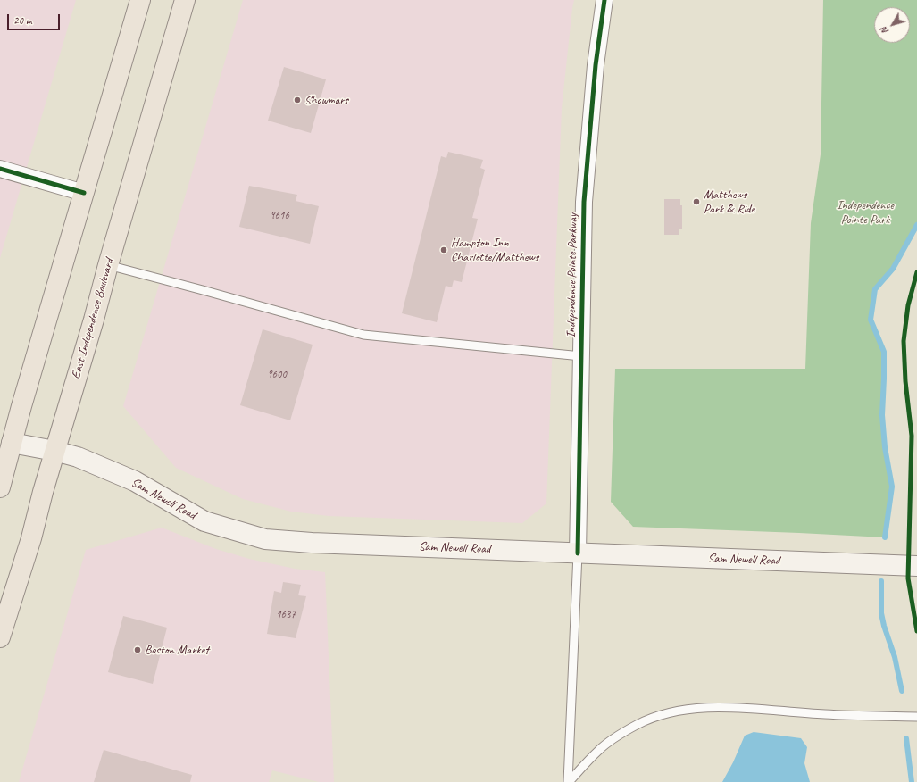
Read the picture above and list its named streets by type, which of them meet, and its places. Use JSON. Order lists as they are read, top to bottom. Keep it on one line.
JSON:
{"streets":{"highway":["East Independence Boulevard"],"main road":["Sam Newell Road"],"street":["Independence Pointe Parkway"]},"crossings":[["Independence Pointe Parkway","Sam Newell Road"],["East Independence Boulevard","Sam Newell Road"]],"parks":["Independence Pointe Park"],"places":["Showmars","Matthews Park & Ride","Hampton Inn Charlotte/Matthews","Boston Market"],"house_numbers":["9616","9600","1637"],"scale_bar":"20 m","north":"bottom left"}
